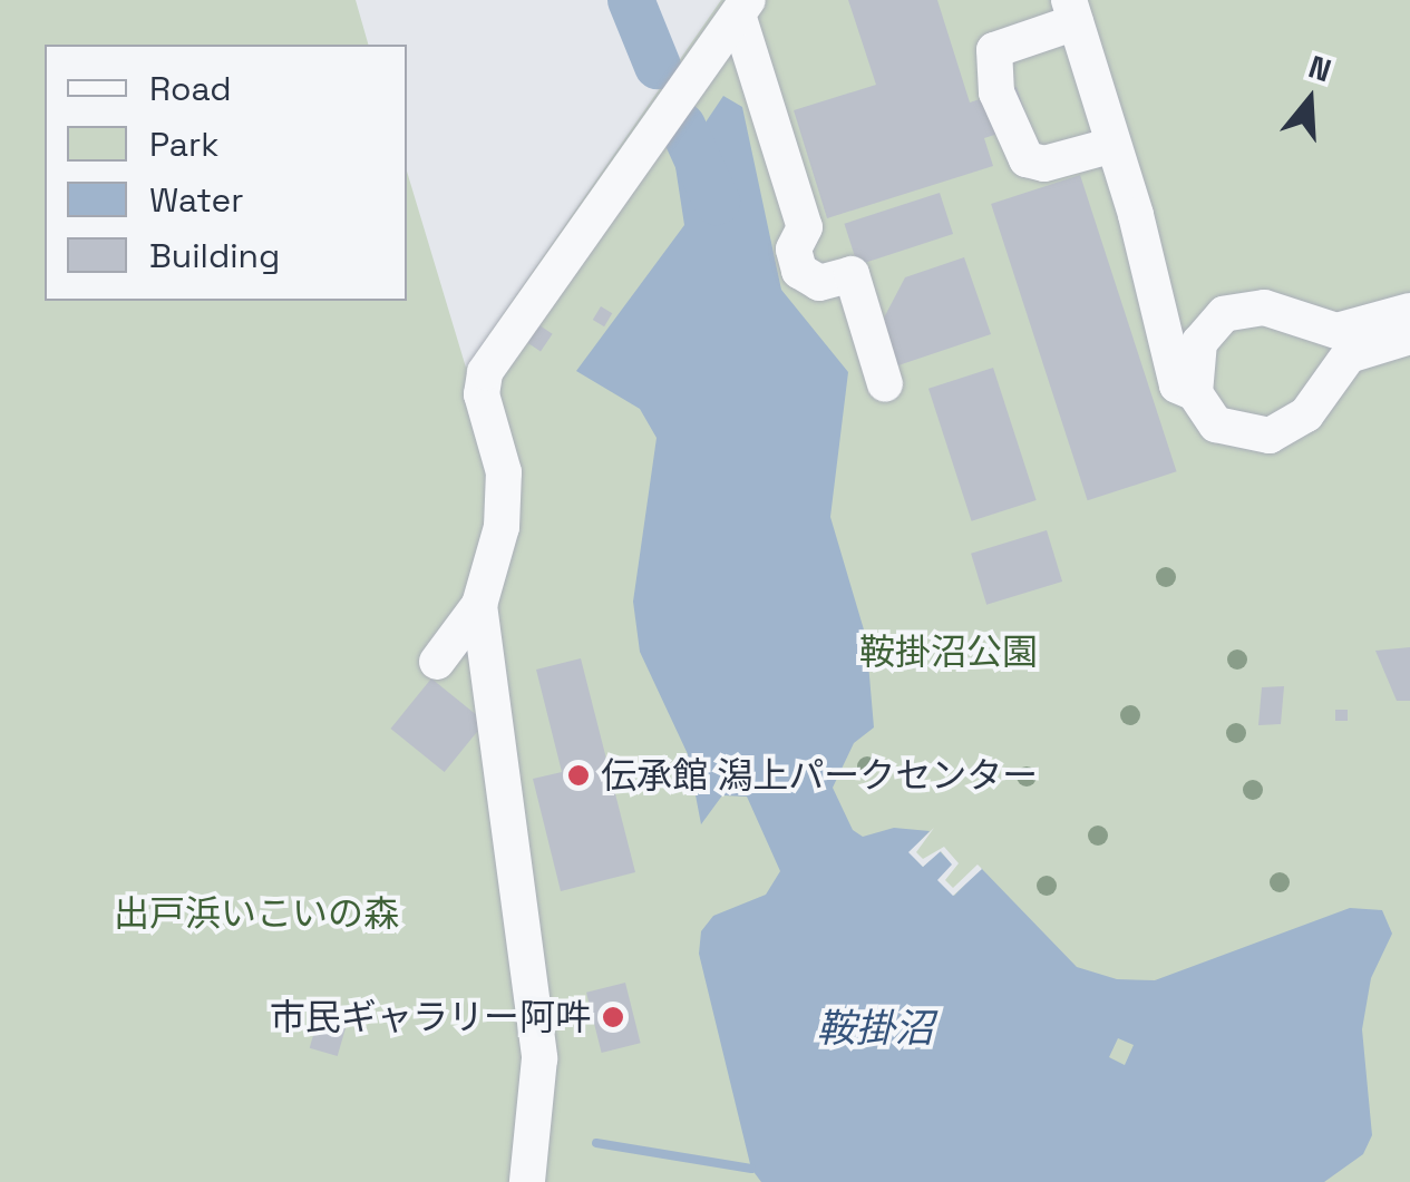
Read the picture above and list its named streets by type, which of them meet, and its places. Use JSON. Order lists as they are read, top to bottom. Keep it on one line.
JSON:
{"water":["鞍掛沼"],"parks":["鞍掛沼公園","出戸浜いこいの森"],"places":["伝承館 潟上パークセンター","市民ギャラリー阿吽"],"legend":["Road","Park","Water","Building"],"north":"top"}
